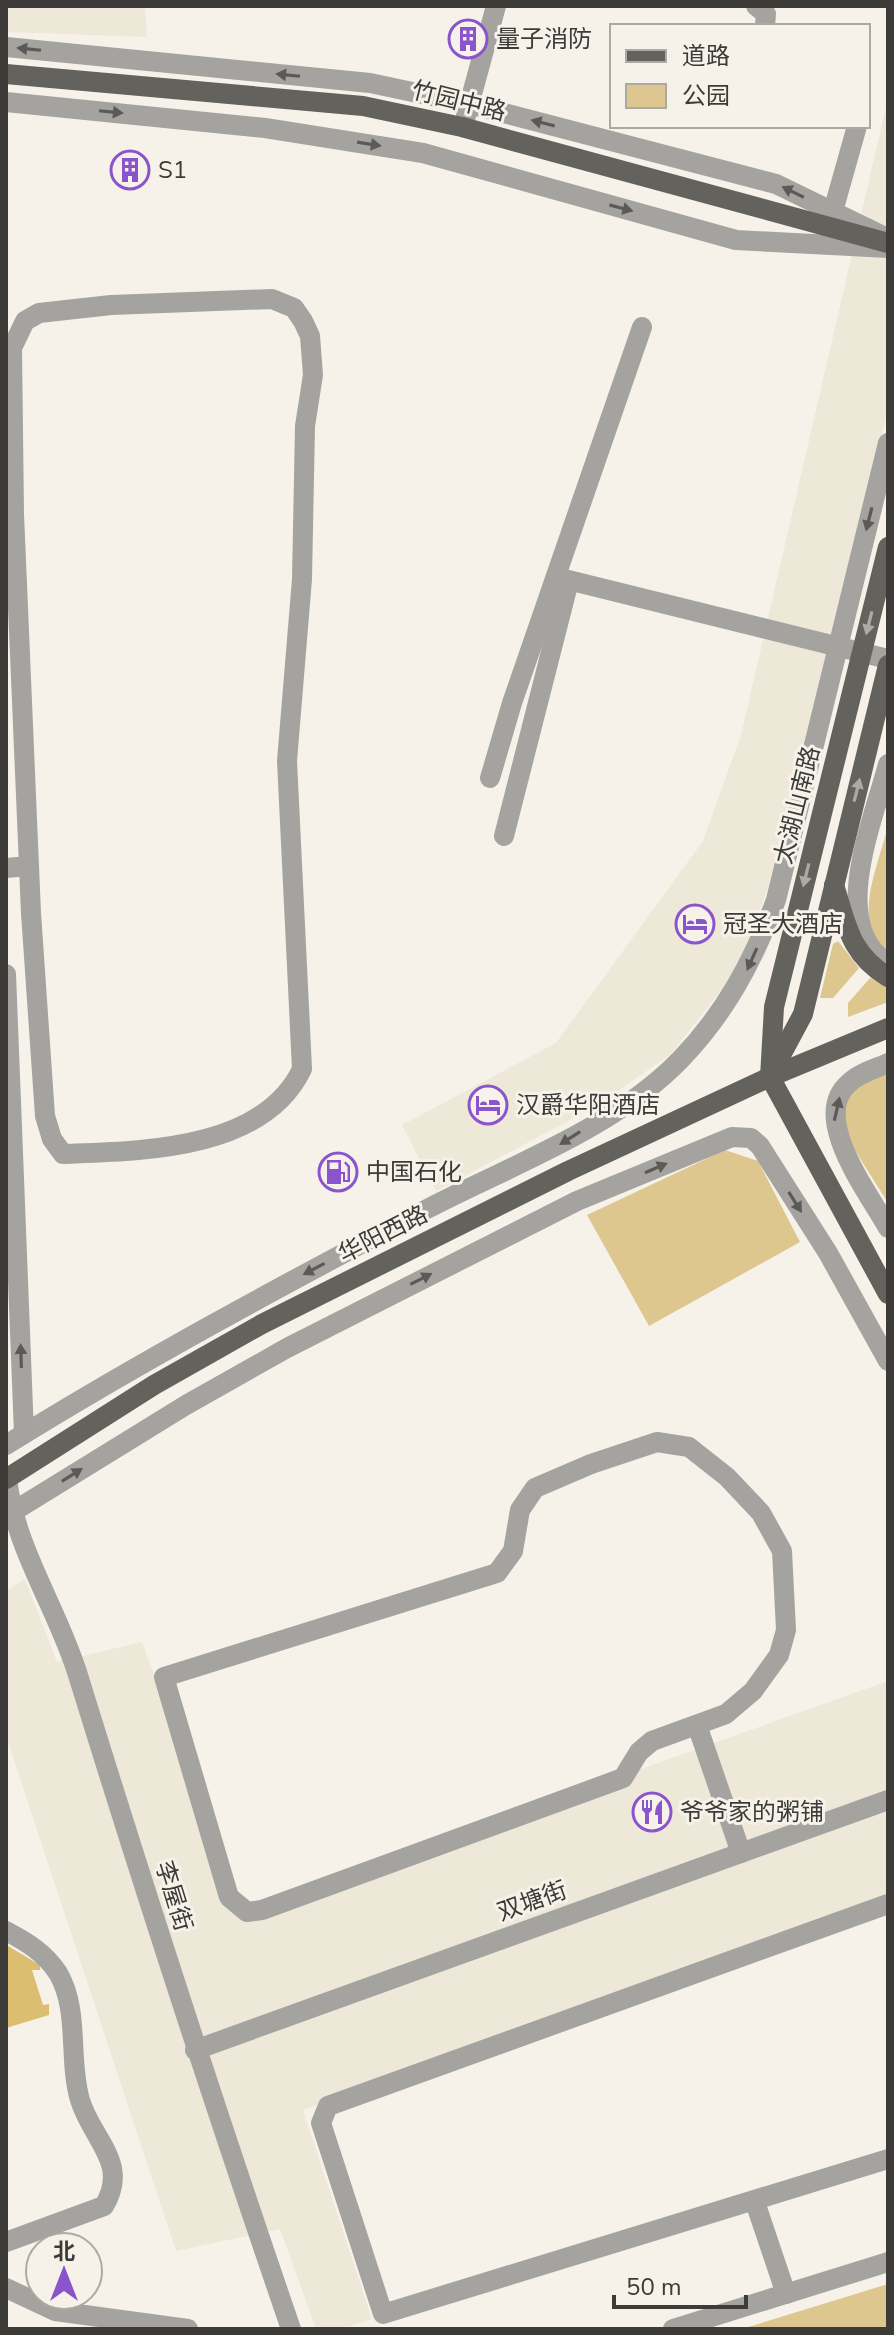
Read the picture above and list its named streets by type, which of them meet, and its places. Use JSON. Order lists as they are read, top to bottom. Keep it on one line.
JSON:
{"streets":{"main road":["竹园中路","太湖山南路","华阳西路"],"street":["李屋街","双塘街"]},"crossings":[["太湖山南路","华阳西路"],["华阳西路","李屋街"],["李屋街","双塘街"]],"places":{"building":["量子消防","S1"],"hotel":["冠圣大酒店","汉爵华阳酒店"],"fuel station":["中国石化"],"restaurant":["爷爷家的粥铺"]},"legend":["道路","公园"],"scale_bar":"50 m","north":"top"}
